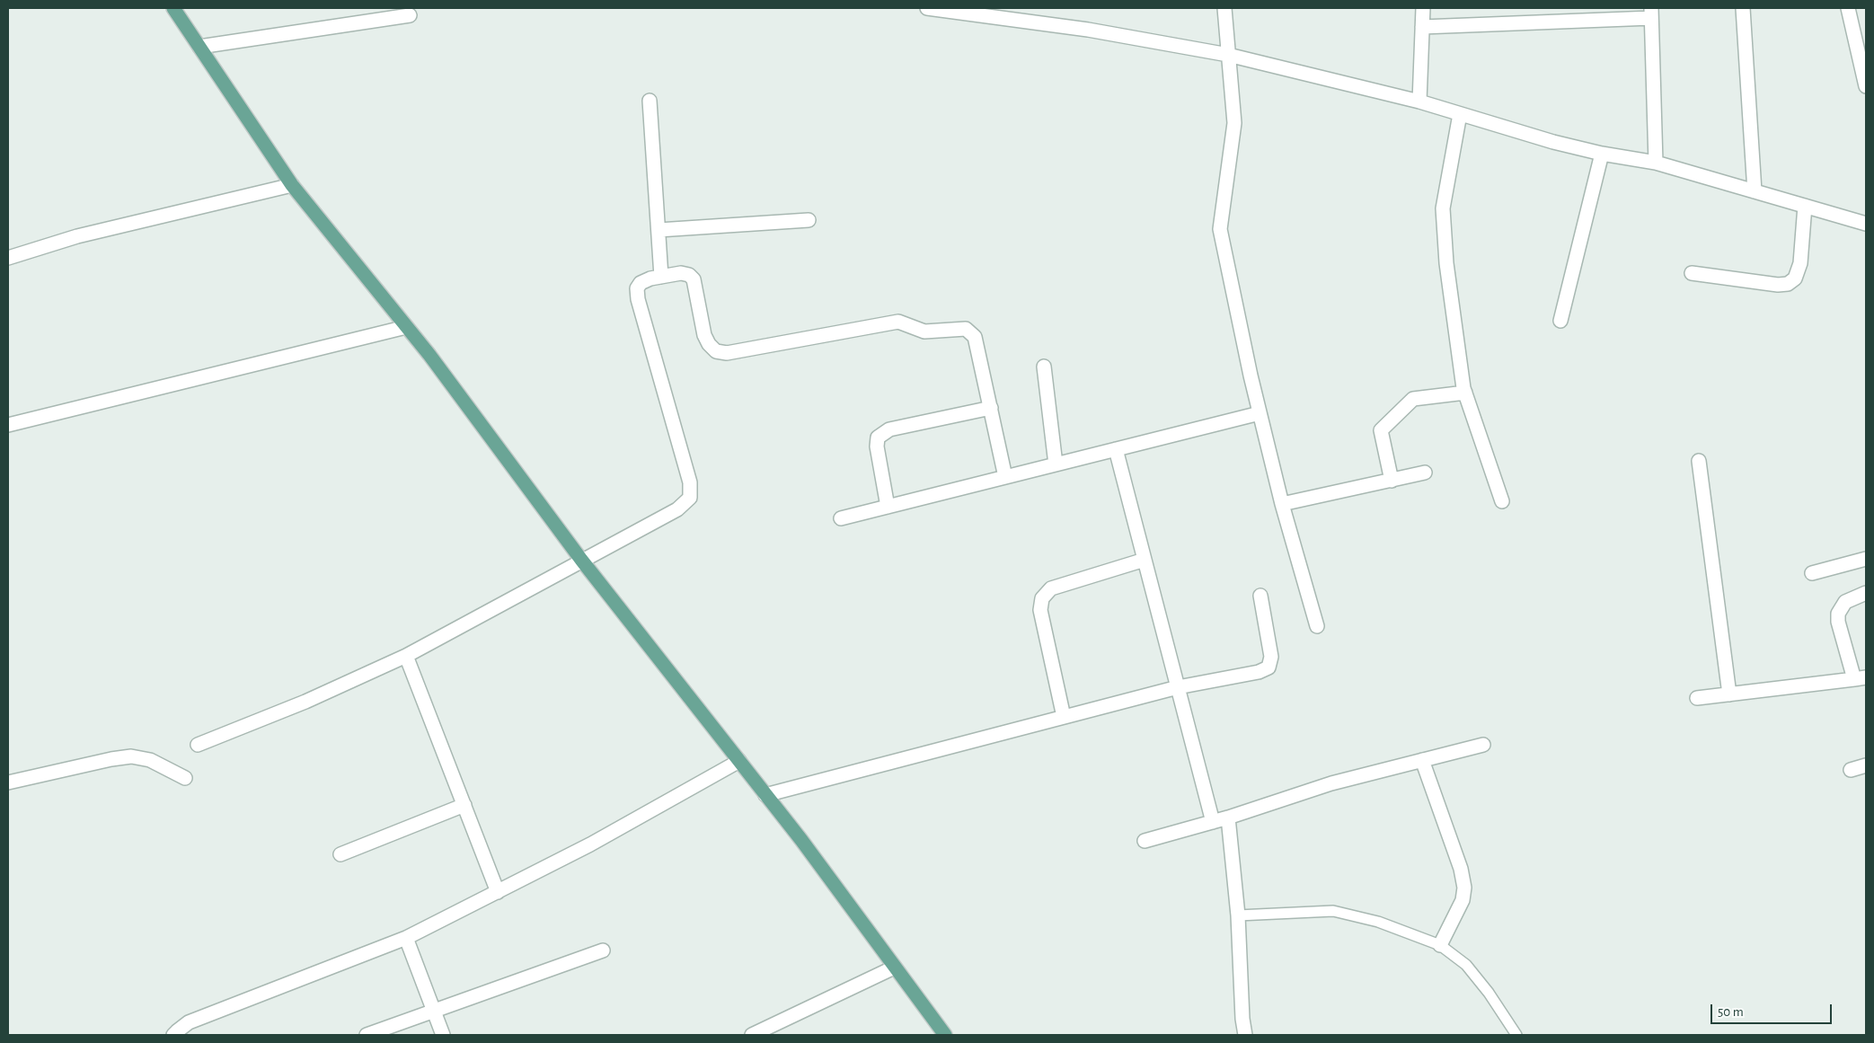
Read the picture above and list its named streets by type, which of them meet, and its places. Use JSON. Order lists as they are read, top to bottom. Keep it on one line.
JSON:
{"scale_bar":"50 m"}
